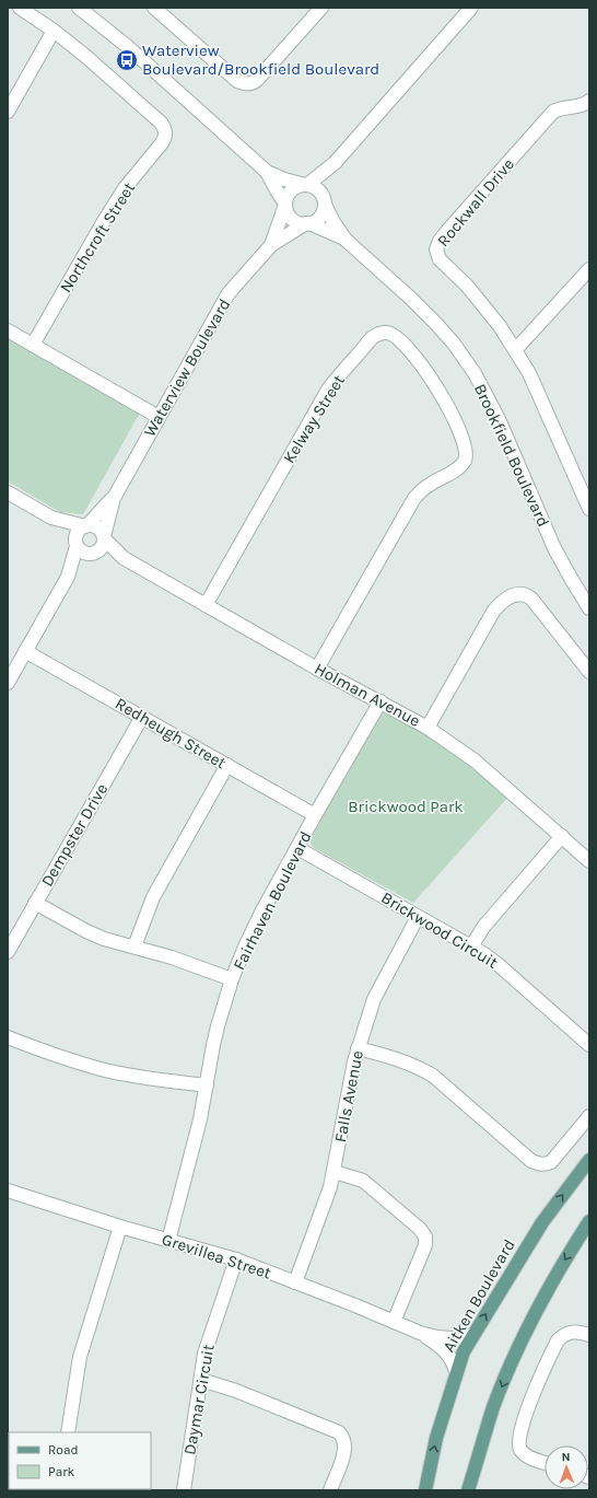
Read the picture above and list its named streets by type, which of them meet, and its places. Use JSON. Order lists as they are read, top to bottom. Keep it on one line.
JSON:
{"streets":{"main road":["Aitken Boulevard"],"street":["Rockwall Drive","Northcroft Street","Waterview Boulevard","Kelway Street","Brookfield Boulevard","Holman Avenue","Redheugh Street","Dempster Drive","Fairhaven Boulevard","Brickwood Circuit","Falls Avenue","Grevillea Street","Daymar Circuit"]},"crossings":[["Waterview Boulevard","Brookfield Boulevard"],["Waterview Boulevard","Holman Avenue"],["Kelway Street","Holman Avenue"],["Holman Avenue","Fairhaven Boulevard"],["Redheugh Street","Dempster Drive"],["Redheugh Street","Fairhaven Boulevard"],["Fairhaven Boulevard","Brickwood Circuit"],["Fairhaven Boulevard","Grevillea Street"],["Brickwood Circuit","Falls Avenue"],["Falls Avenue","Grevillea Street"],["Grevillea Street","Daymar Circuit"]],"parks":["Brickwood Park"],"places":{"bus stop":["Waterview Boulevard/Brookfield Boulevard"]},"legend":["Road","Park"],"north":"top"}
